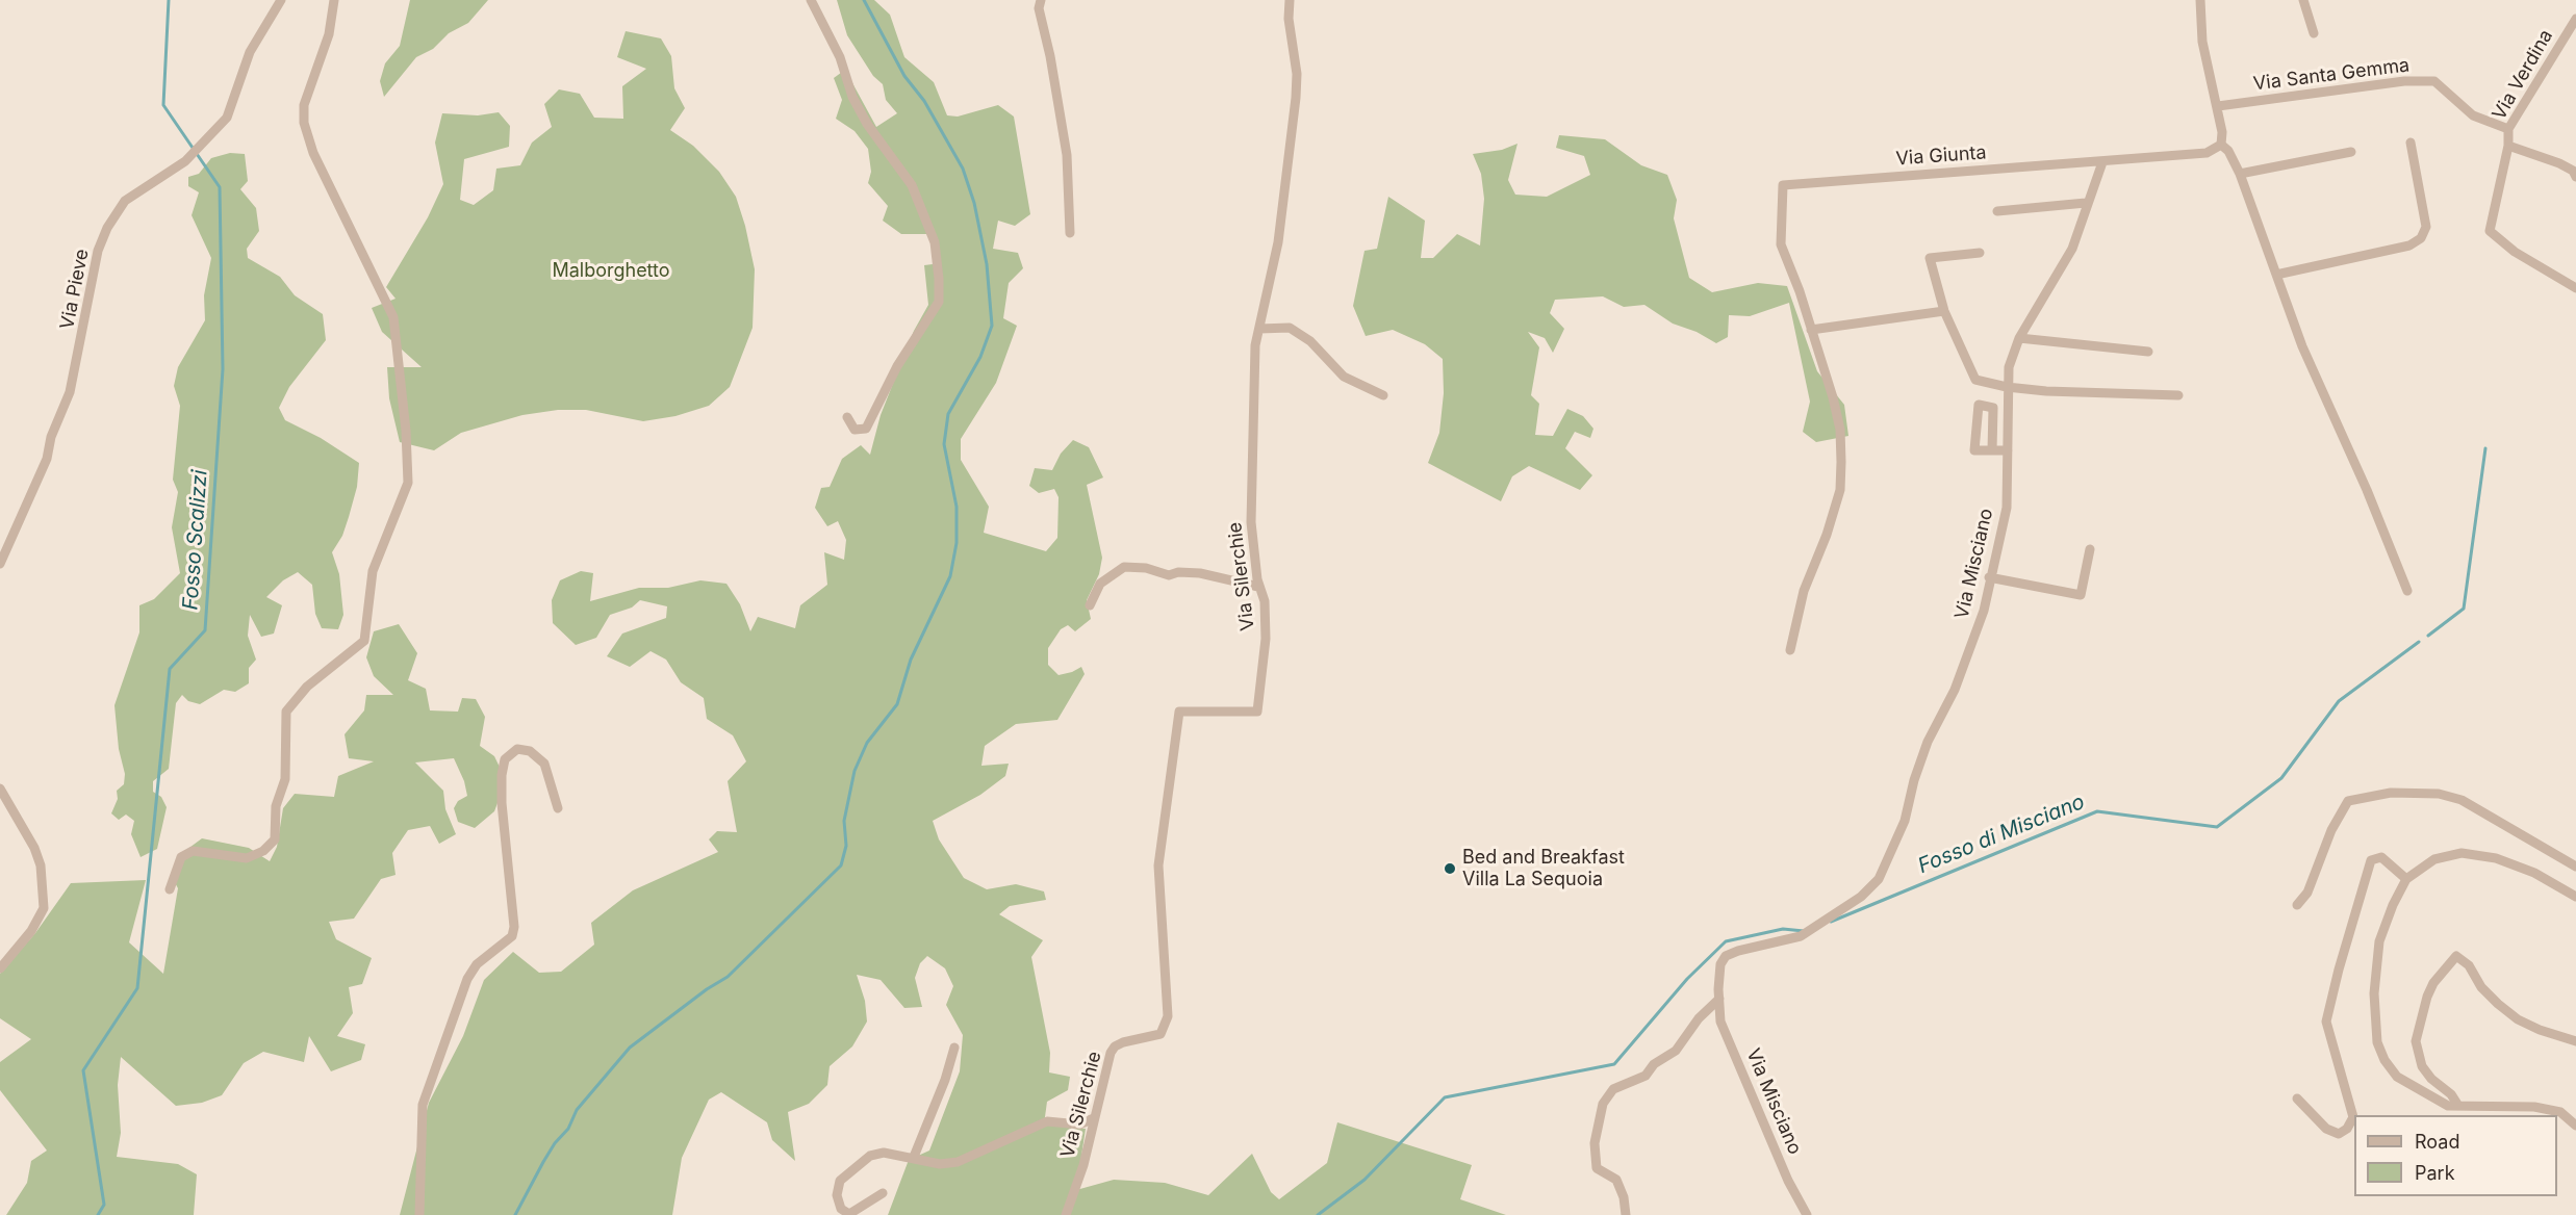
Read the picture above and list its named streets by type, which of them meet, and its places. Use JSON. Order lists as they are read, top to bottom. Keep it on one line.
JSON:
{"streets":{"street":["Via Santa Gemma","Via Verdina","Via Giunta","Via Pieve","Via Misciano","Via Silerchie"]},"crossings":[["Via Santa Gemma","Via Verdina"],["Via Giunta","Via Misciano"]],"water":["Fosso Scalizzi","Fosso di Misciano"],"parks":["Malborghetto"],"places":["Bed and Breakfast Villa La Sequoia"],"legend":["Road","Park"]}
